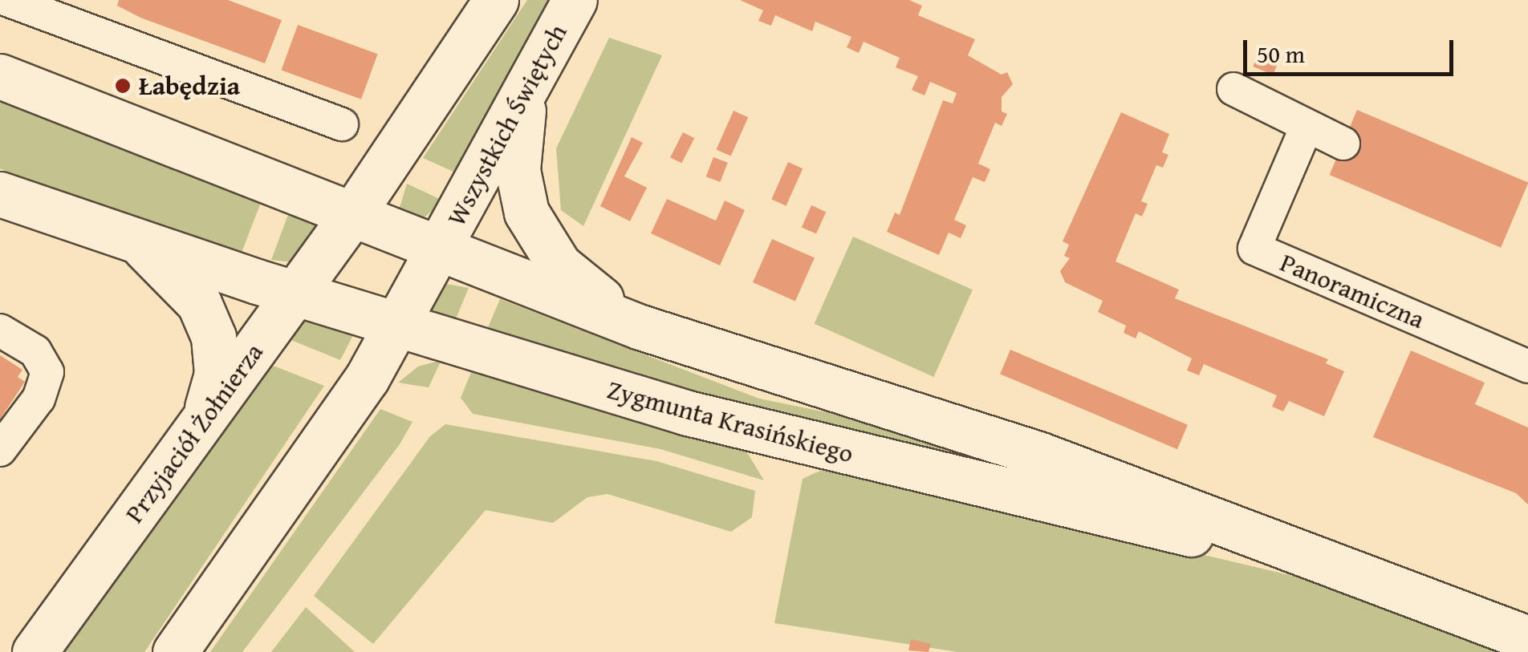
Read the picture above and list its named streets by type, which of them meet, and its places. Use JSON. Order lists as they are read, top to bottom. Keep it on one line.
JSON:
{"streets":{"street":["Wszystkich Świętych","Panoramiczna","Zygmunta Krasińskiego","Przyjaciół Żołnierza"]},"crossings":[["Wszystkich Świętych","Zygmunta Krasińskiego"],["Zygmunta Krasińskiego","Przyjaciół Żołnierza"]],"places":["Łabędzia"],"scale_bar":"50 m"}
